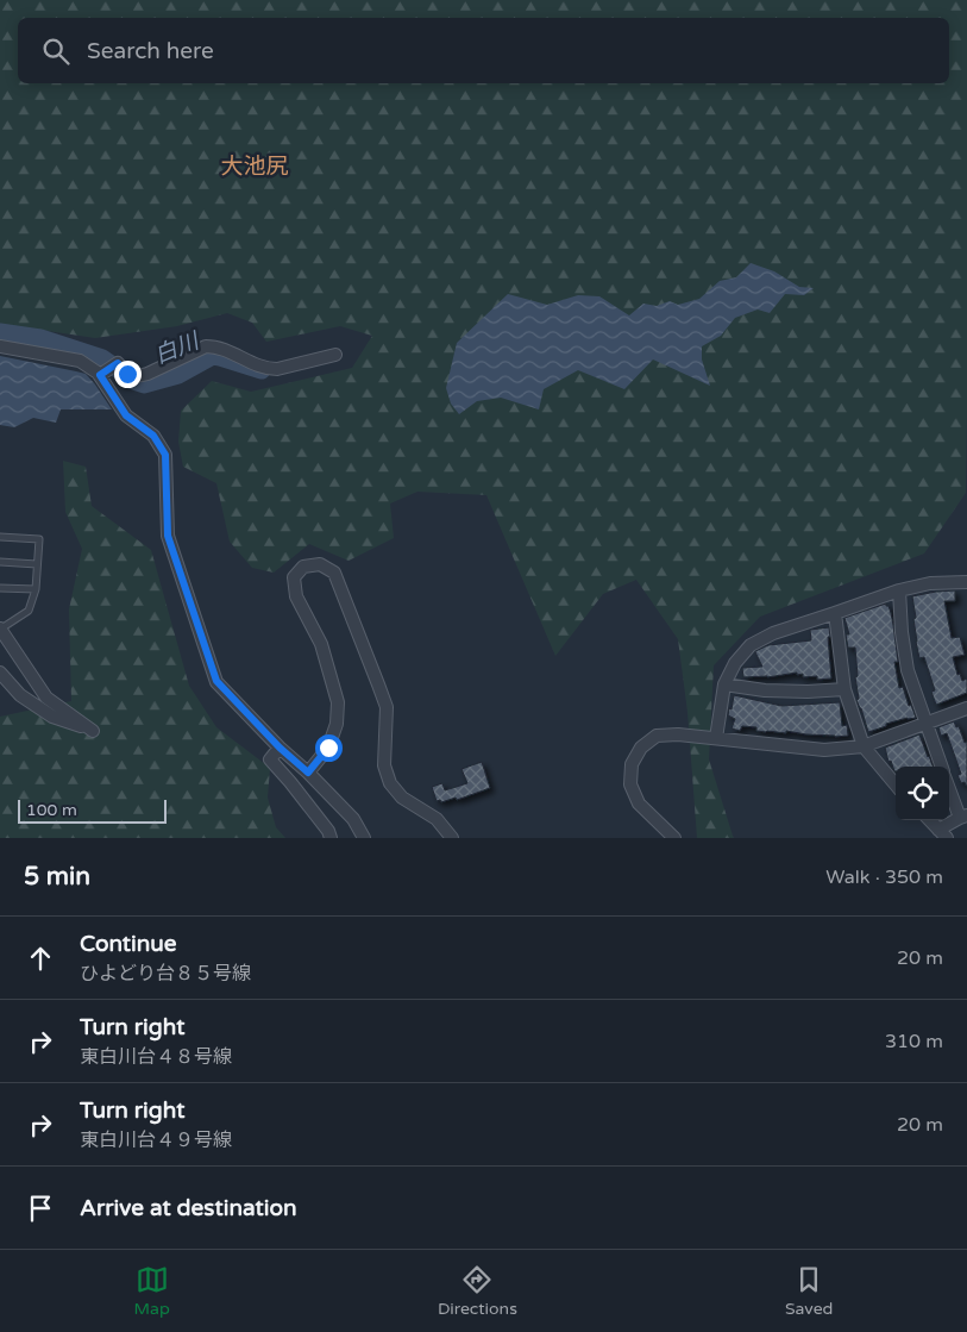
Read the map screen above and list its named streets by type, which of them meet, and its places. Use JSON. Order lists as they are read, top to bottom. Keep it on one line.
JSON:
{"districts":["大池尻"],"water":["白川"],"scale_bar":"100 m","page":{"search":"Search here","scale":"100 m","heading":["5 min","Walk · 350 m"],"list":[["Continue","ひよどり台８５号線","20 m"],["Turn right","東白川台４８号線","310 m"],["Turn right","東白川台４９号線","20 m"],"Arrive at destination"],"nav":["Map","Directions","Saved"]}}
